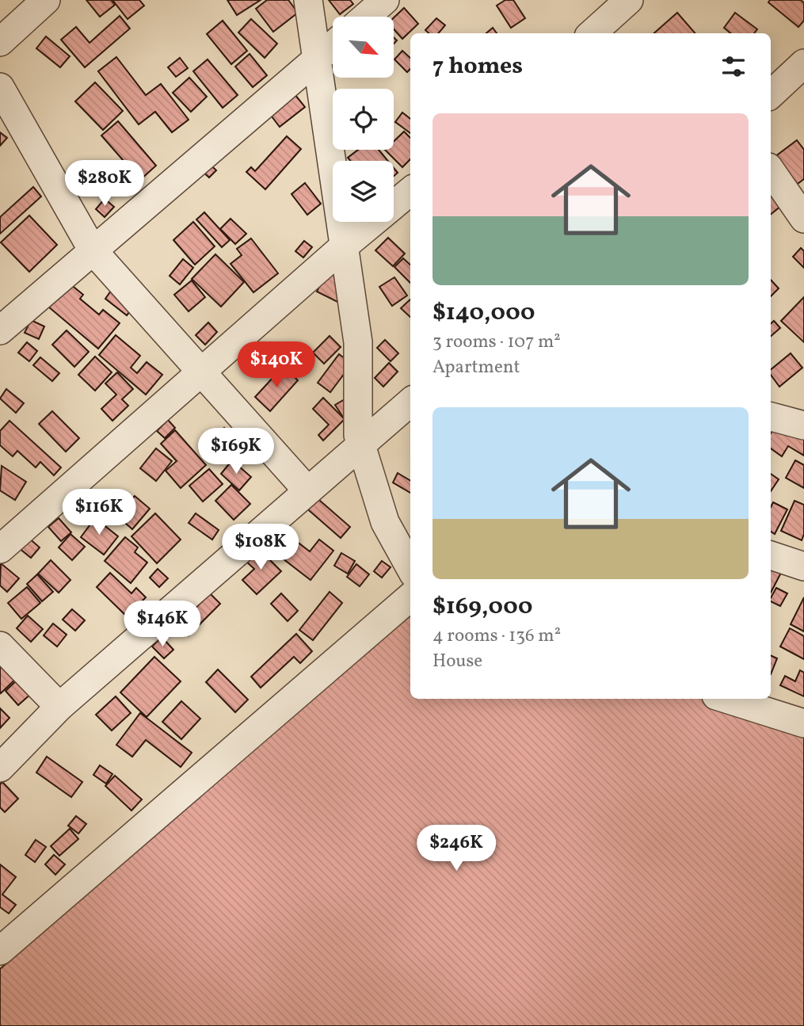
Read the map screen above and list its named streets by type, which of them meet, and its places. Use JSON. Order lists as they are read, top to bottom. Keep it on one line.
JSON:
{"north":"bottom right","page":{"heading":"7 homes","list":[{"name":"$140,000","note":"3 rooms · 107 m² · Apartment"},{"name":"$169,000","note":"4 rooms · 136 m² · House"}],"price":["$280K","$140K","$169K","$116K","$108K","$146K","$246K"]}}
